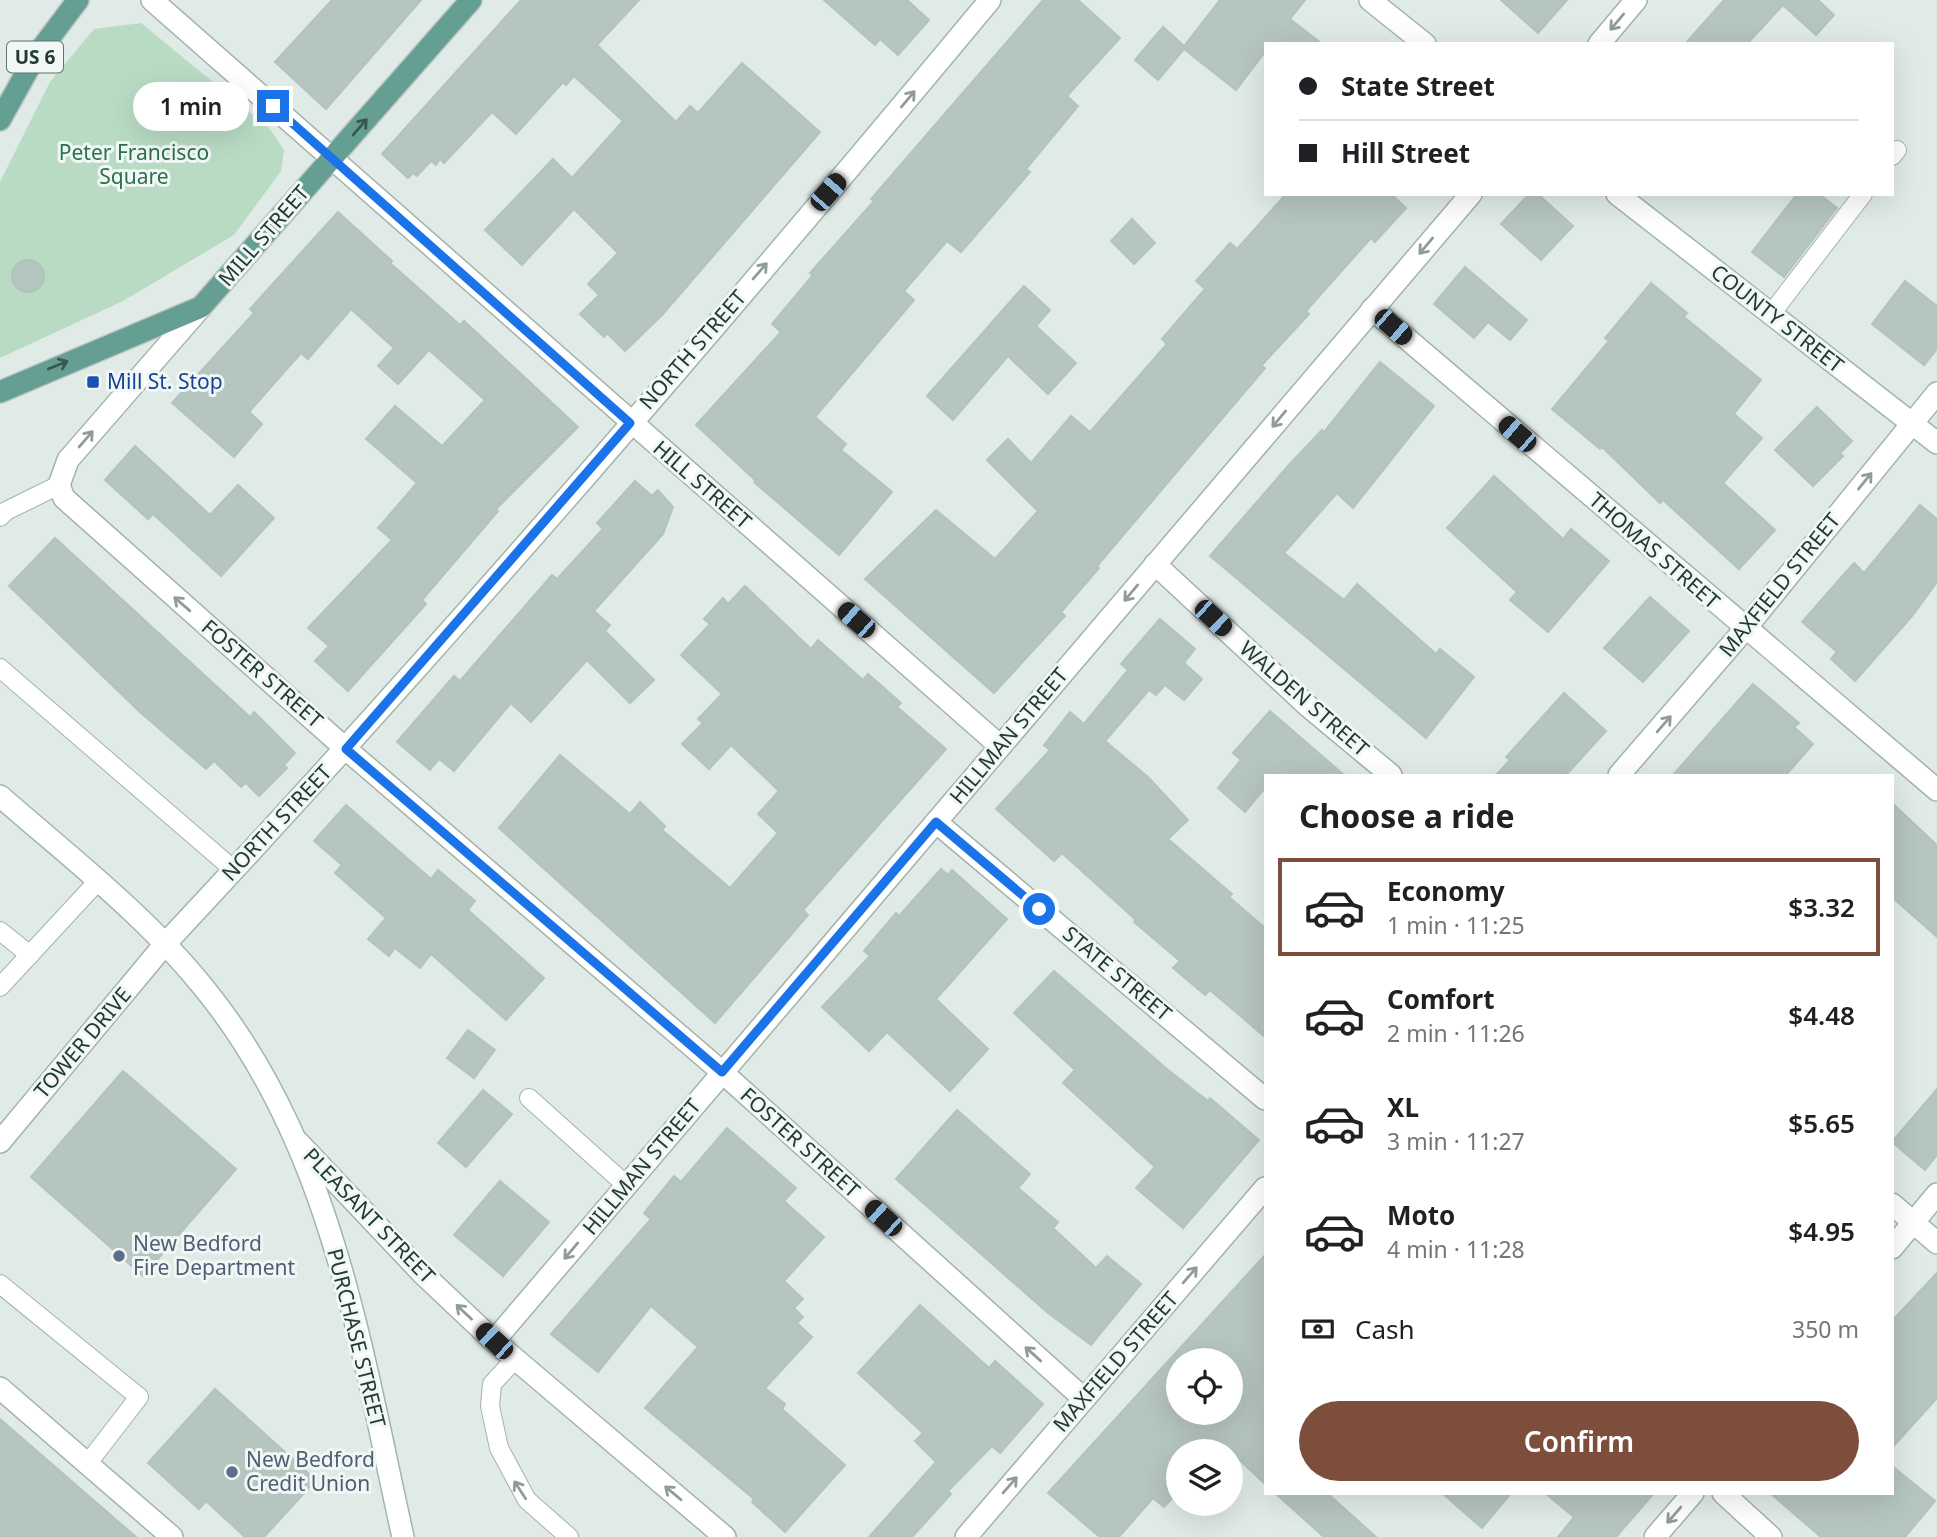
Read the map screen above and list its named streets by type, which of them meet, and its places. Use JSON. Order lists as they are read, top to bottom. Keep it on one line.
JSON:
{"streets":{"main road":["US 6","MILL STREET"],"street":["COUNTY STREET","NORTH STREET","HILL STREET","THOMAS STREET","MAXFIELD STREET","FOSTER STREET","WALDEN STREET","HILLMAN STREET","STATE STREET","TOWER DRIVE","PLEASANT STREET","PURCHASE STREET"]},"crossings":[["MILL STREET","HILL STREET"],["COUNTY STREET","MAXFIELD STREET"],["NORTH STREET","HILL STREET"],["NORTH STREET","FOSTER STREET"],["NORTH STREET","TOWER DRIVE"],["NORTH STREET","PLEASANT STREET"],["HILL STREET","HILLMAN STREET"],["THOMAS STREET","MAXFIELD STREET"],["THOMAS STREET","HILLMAN STREET"],["MAXFIELD STREET","FOSTER STREET"],["FOSTER STREET","HILLMAN STREET"],["WALDEN STREET","HILLMAN STREET"],["HILLMAN STREET","STATE STREET"],["HILLMAN STREET","PLEASANT STREET"],["TOWER DRIVE","PLEASANT STREET"],["PLEASANT STREET","PURCHASE STREET"]],"one_way":["MILL STREET","NORTH STREET","MAXFIELD STREET","FOSTER STREET","HILLMAN STREET","PLEASANT STREET"],"parks":["Peter Francisco Square"],"places":{"transit":["Mill St. Stop"],"other":["New Bedford Fire Department","New Bedford Credit Union"]},"page":{"banner":["State Street","Hill Street"],"bubble":"1 min","heading":"Choose a ride","list":[{"name":"Economy","note":"1 min · 11:25","value":"$3.32"},{"name":"Comfort","note":"2 min · 11:26","value":"$4.48"},{"name":"XL","note":"3 min · 11:27","value":"$5.65"},{"name":"Moto","note":"4 min · 11:28","value":"$4.95"}],"pay":["Cash","350 m"],"buttons":"Confirm"}}
